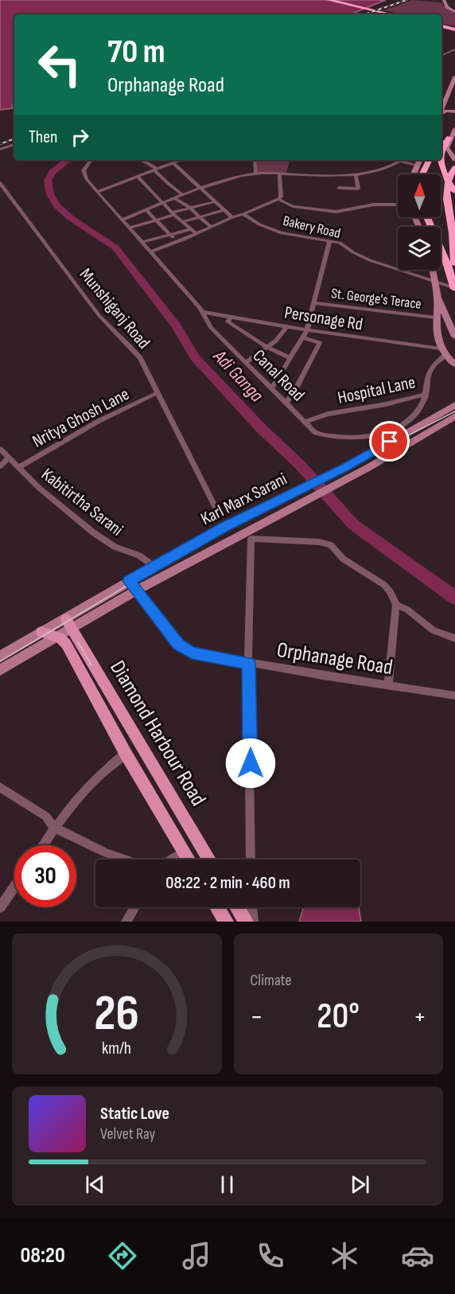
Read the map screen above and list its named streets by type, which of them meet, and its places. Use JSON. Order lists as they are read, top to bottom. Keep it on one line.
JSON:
{"streets":{"main road":["Karl Marx Sarani","Diamond Harbour Road"],"street":["Bakery Road","St. George's Terace","Munshiganj Road","Personage Rd","Canal Road","Hospital Lane","Nritya Ghosh Lane","Kabitirtha Sarani","Orphanage Road"]},"crossings":[["Munshiganj Road","Nritya Ghosh Lane"],["Personage Rd","Canal Road"],["Canal Road","Hospital Lane"],["Nritya Ghosh Lane","Kabitirtha Sarani"],["Karl Marx Sarani","Kabitirtha Sarani"],["Karl Marx Sarani","Orphanage Road"],["Karl Marx Sarani","Diamond Harbour Road"]],"water":["Adi Ganga"],"north":"top","page":{"turn":["70 m","Orphanage Road"],"then":"Then","limit":"30","trip":"08:22 · 2 min · 460 m","tile":"Climate","heat":["−","20°","+"],"song":["Static Love","Velvet Ray"],"tabs":"08:20","gauge":["26","km/h"]}}
